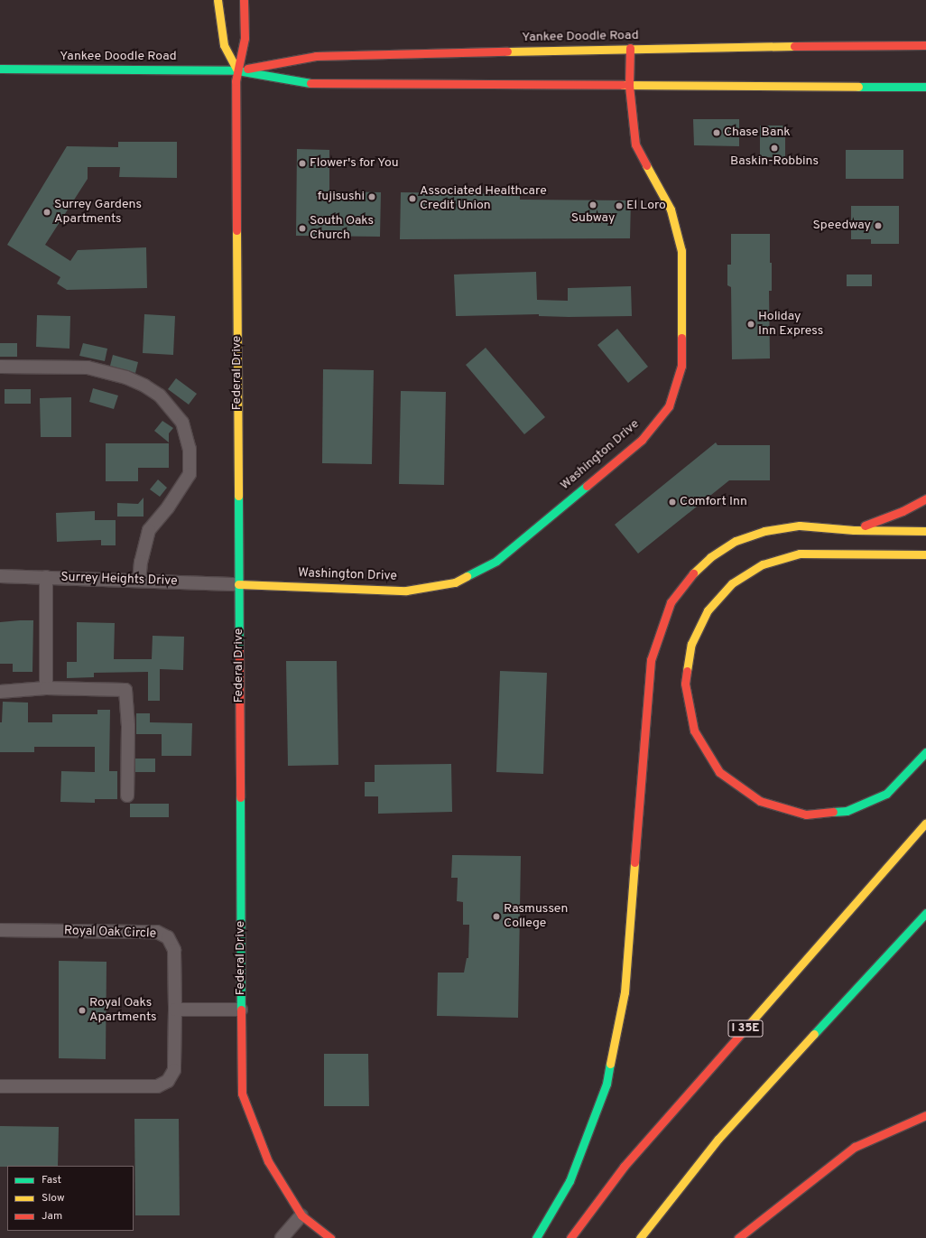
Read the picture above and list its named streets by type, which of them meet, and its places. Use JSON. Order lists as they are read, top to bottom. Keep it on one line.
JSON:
{"streets":{"main road":["Yankee Doodle Road","Federal Drive","Washington Drive","I 35E"],"street":["Surrey Heights Drive","Royal Oak Circle"]},"crossings":[["Yankee Doodle Road","Federal Drive"],["Yankee Doodle Road","Washington Drive"],["Federal Drive","Washington Drive"],["Federal Drive","Surrey Heights Drive"],["Washington Drive","Surrey Heights Drive"]],"places":["Chase Bank","Baskin-Robbins","Flower's for You","fujisushi","Associated Healthcare Credit Union","Subway","El Loro","Surrey Gardens Apartments","Speedway","South Oaks Church","Holiday Inn Express","Comfort Inn","Rasmussen College","Royal Oaks Apartments"],"legend":["Fast","Slow","Jam"]}
